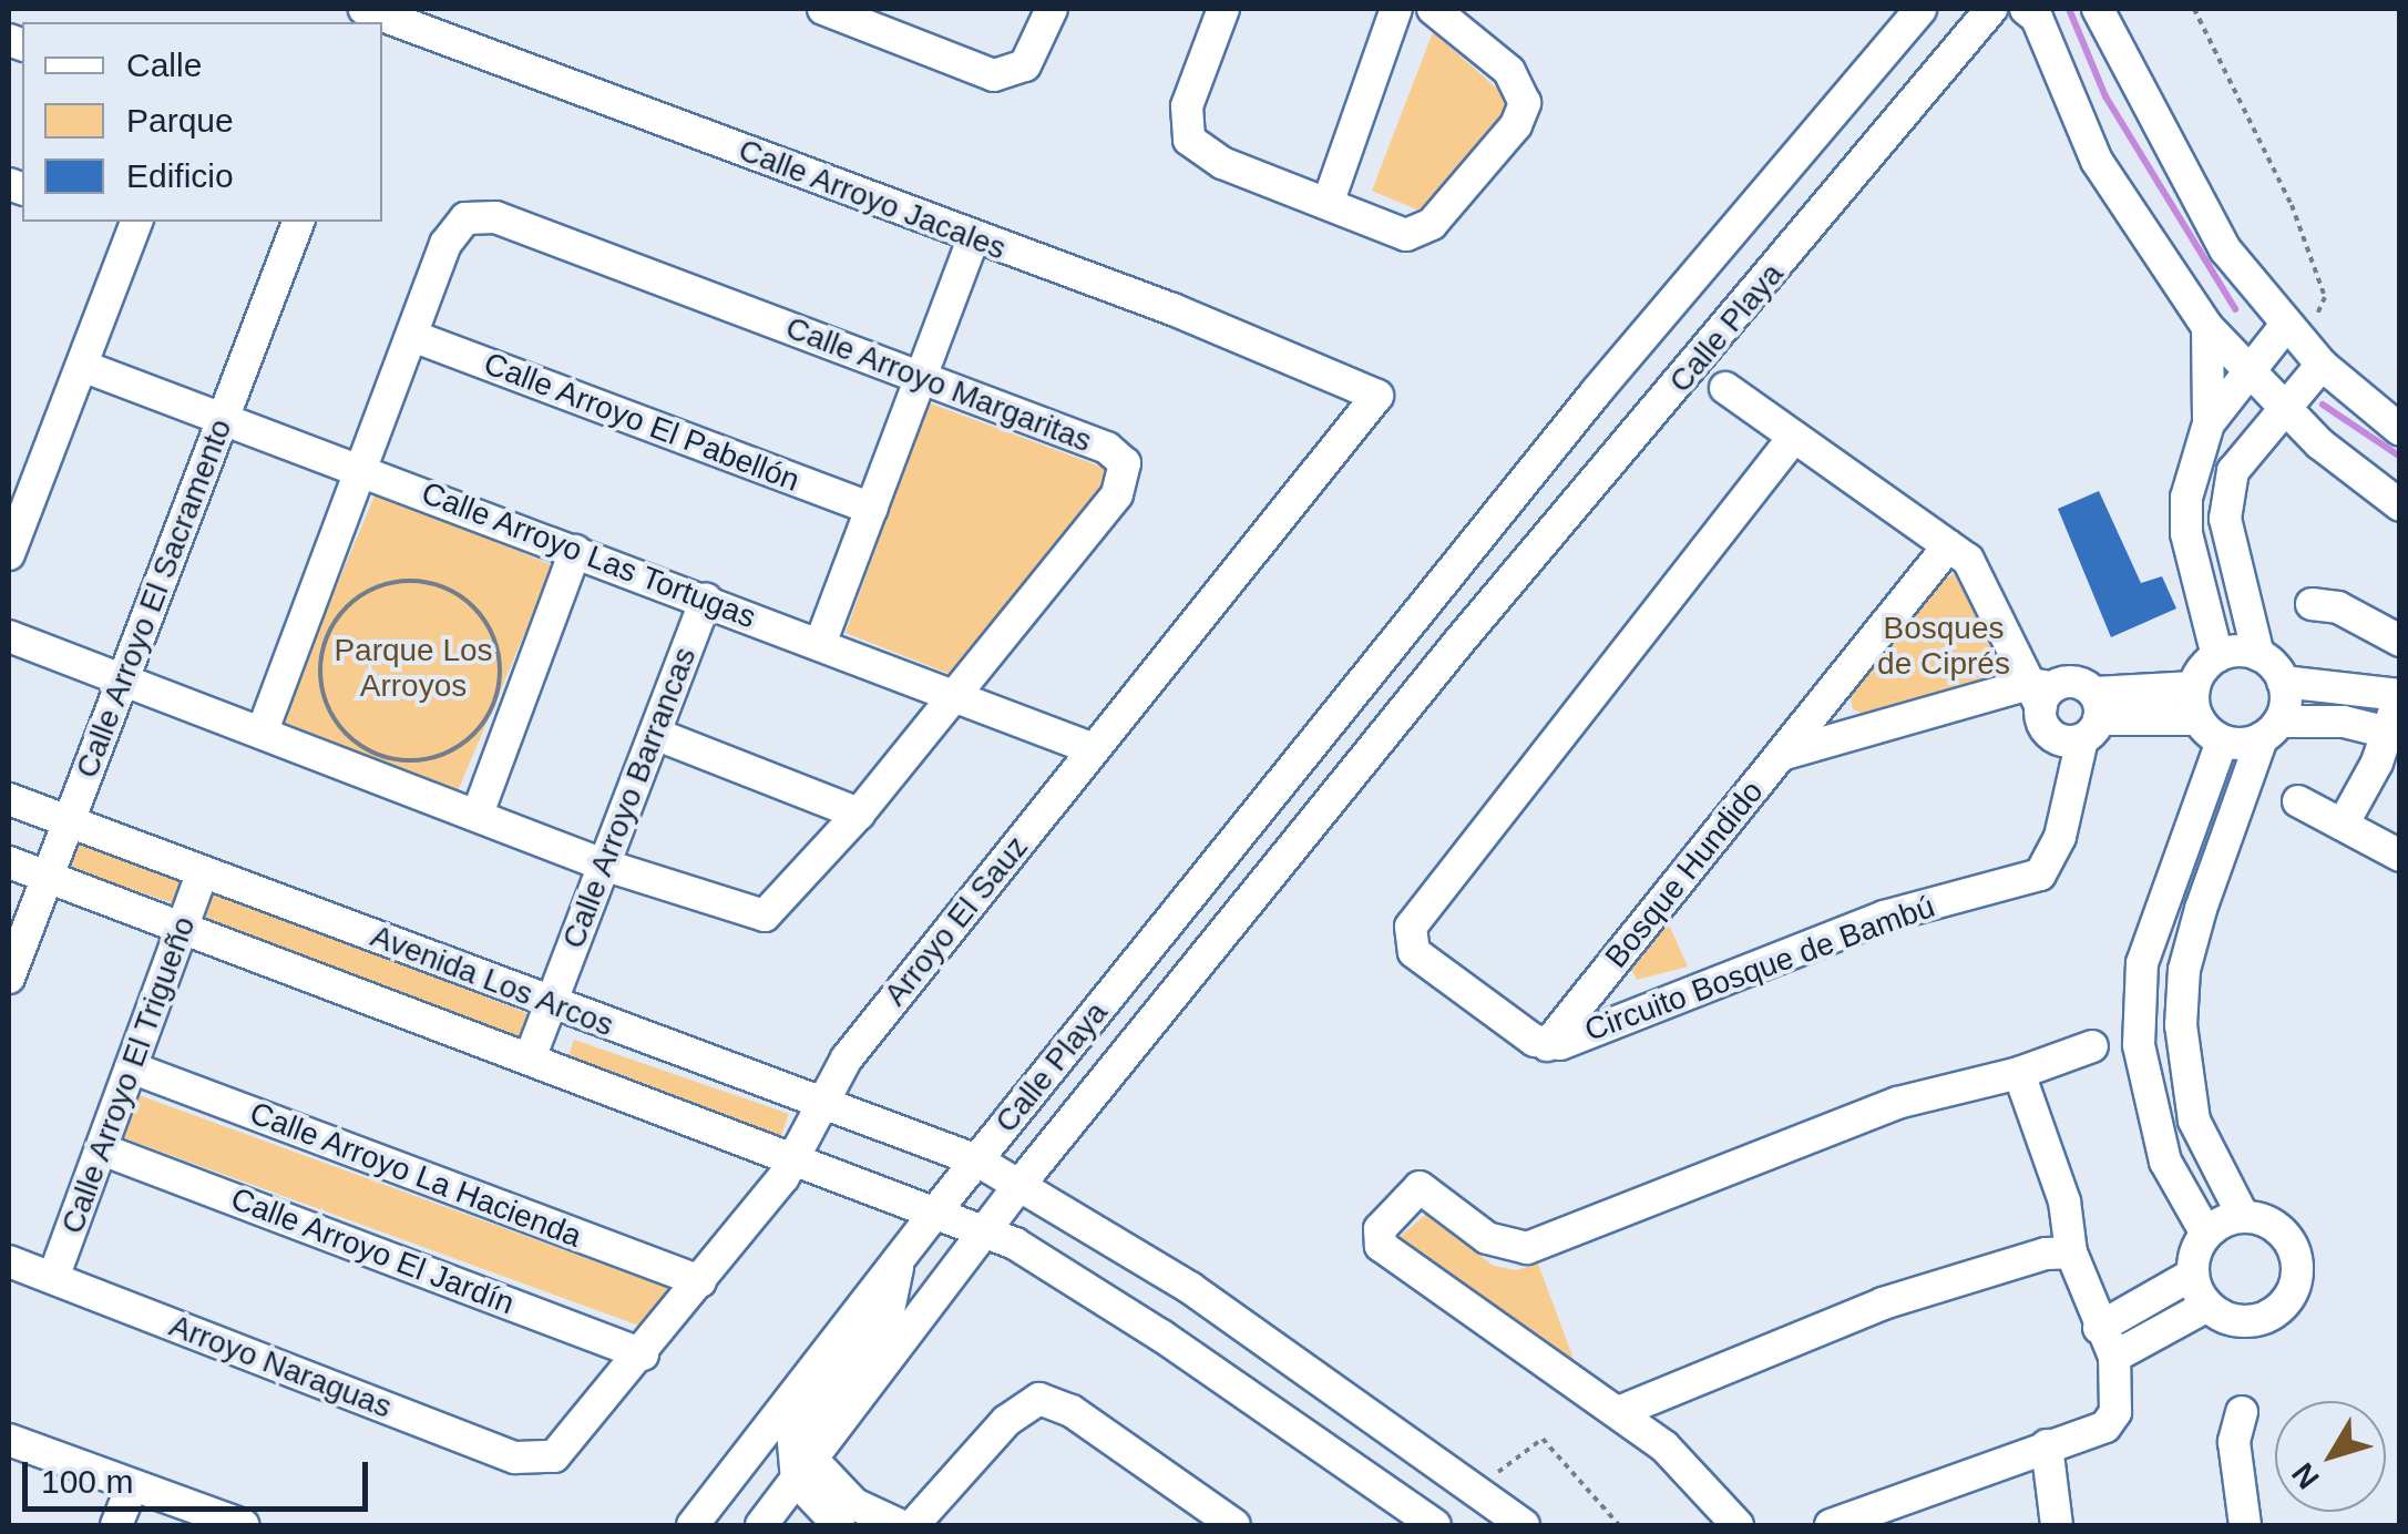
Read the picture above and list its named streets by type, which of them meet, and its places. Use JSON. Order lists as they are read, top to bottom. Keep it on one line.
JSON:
{"streets":{"street":["Calle Arroyo Jacales","Calle Playa","Calle Arroyo Margaritas","Calle Arroyo El Pabellón","Calle Arroyo Las Tortugas","Calle Arroyo El Sacramento","Calle Arroyo Barrancas","Bosque Hundido","Arroyo El Sauz","Circuito Bosque de Bambú","Avenida Los Arcos","Calle Arroyo El Trigueño","Calle Arroyo La Hacienda","Calle Arroyo El Jardín","Arroyo Naraguas"]},"crossings":[["Calle Arroyo Jacales","Arroyo El Sauz"],["Calle Playa","Avenida Los Arcos"],["Calle Arroyo Margaritas","Calle Arroyo El Pabellón"],["Calle Arroyo Margaritas","Calle Arroyo Las Tortugas"],["Calle Arroyo Margaritas","Calle Arroyo El Sacramento"],["Calle Arroyo Margaritas","Calle Arroyo Barrancas"],["Calle Arroyo Las Tortugas","Calle Arroyo El Sacramento"],["Calle Arroyo Las Tortugas","Calle Arroyo Barrancas"],["Calle Arroyo Las Tortugas","Arroyo El Sauz"],["Calle Arroyo El Sacramento","Avenida Los Arcos"],["Calle Arroyo Barrancas","Avenida Los Arcos"],["Bosque Hundido","Circuito Bosque de Bambú"],["Arroyo El Sauz","Avenida Los Arcos"],["Arroyo El Sauz","Calle Arroyo La Hacienda"],["Arroyo El Sauz","Calle Arroyo El Jardín"],["Arroyo El Sauz","Arroyo Naraguas"],["Avenida Los Arcos","Calle Arroyo El Trigueño"],["Calle Arroyo El Trigueño","Calle Arroyo La Hacienda"],["Calle Arroyo El Trigueño","Calle Arroyo El Jardín"],["Calle Arroyo El Trigueño","Arroyo Naraguas"]],"parks":["Bosques de Ciprés","Parque Los Arroyos"],"legend":["Calle","Parque","Edificio"],"scale_bar":"100 m","north":"bottom left"}
